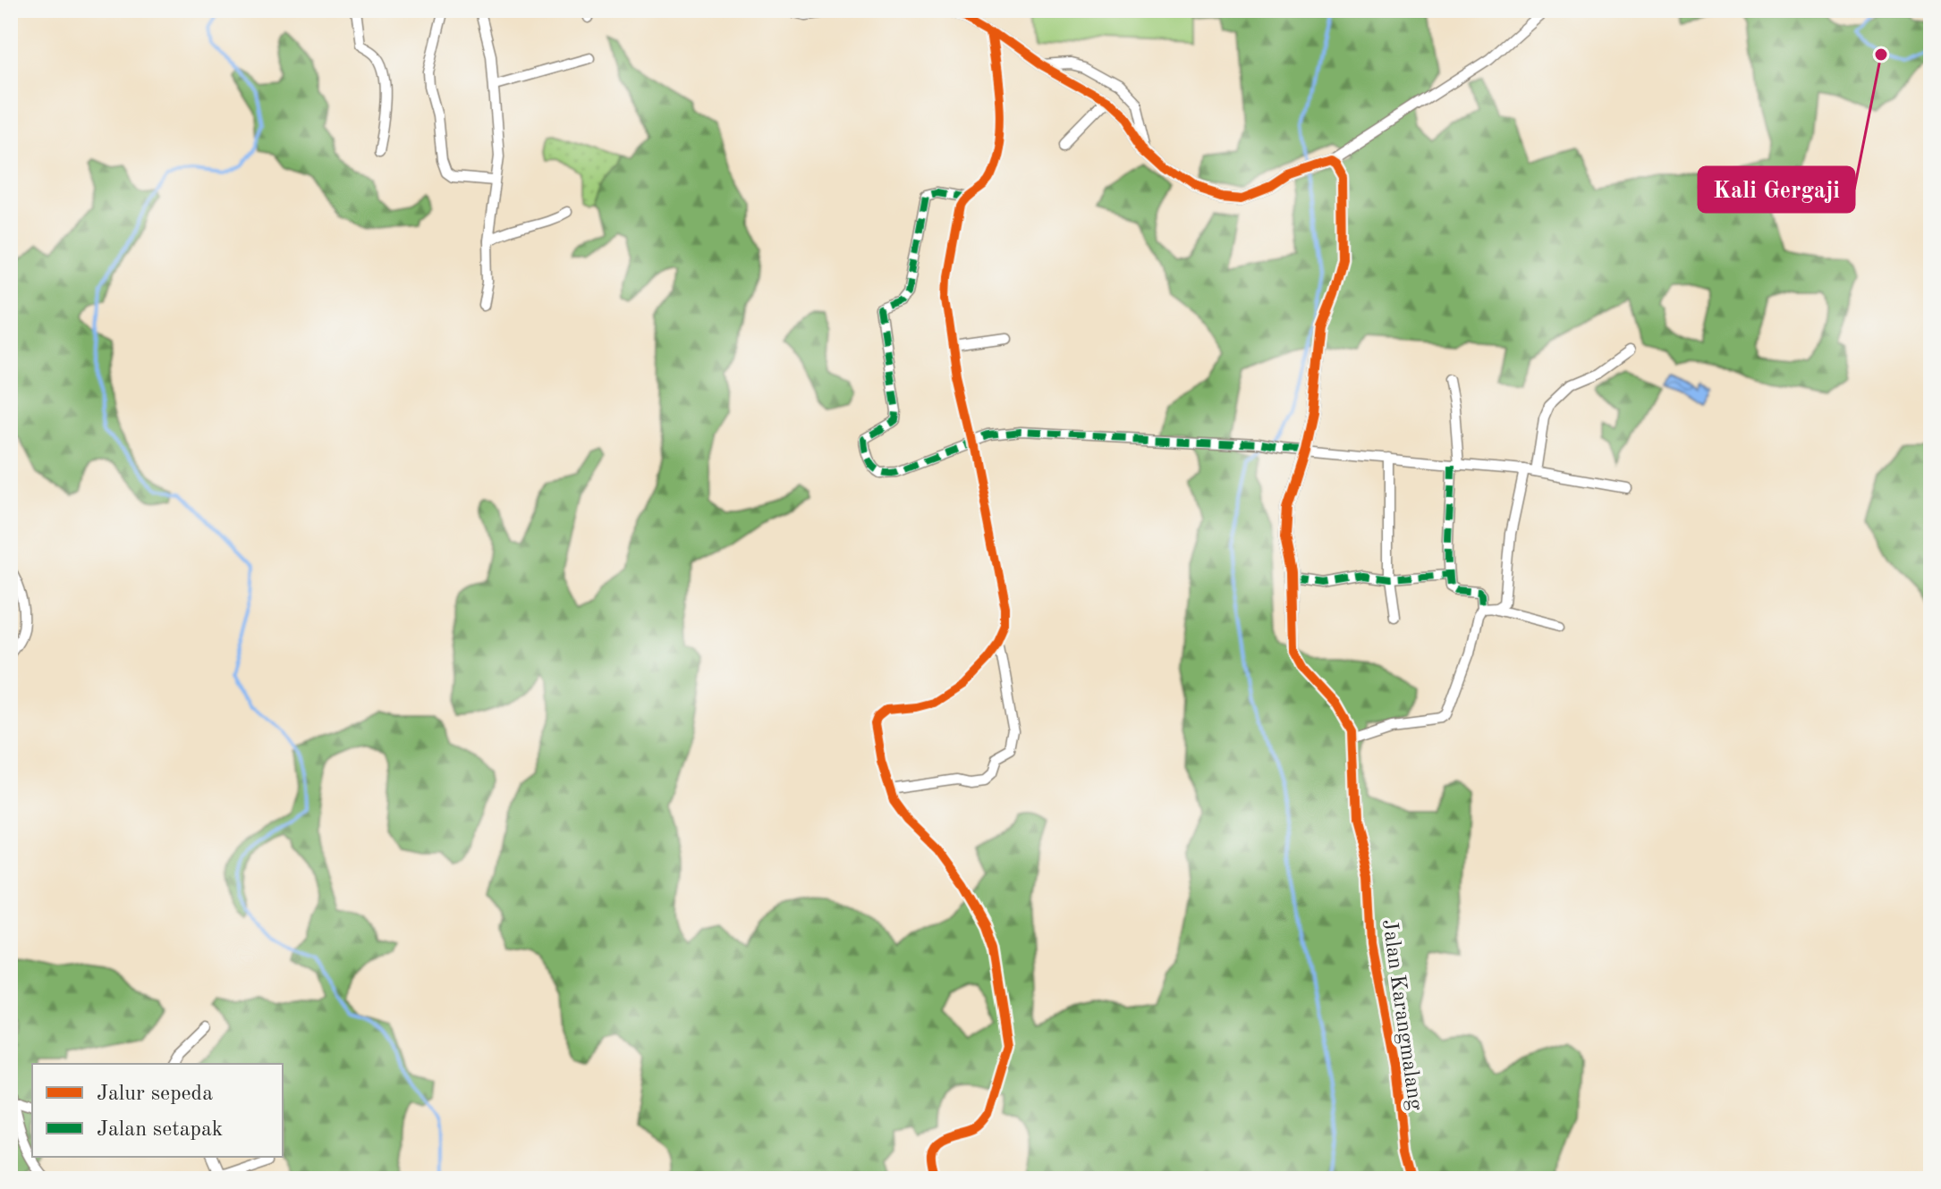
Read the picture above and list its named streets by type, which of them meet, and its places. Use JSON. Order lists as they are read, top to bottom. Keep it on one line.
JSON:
{"streets":{"street":["Jalan Karangmalang"]},"places":["Kali Gergaji"],"legend":["Jalur sepeda","Jalan setapak"]}
